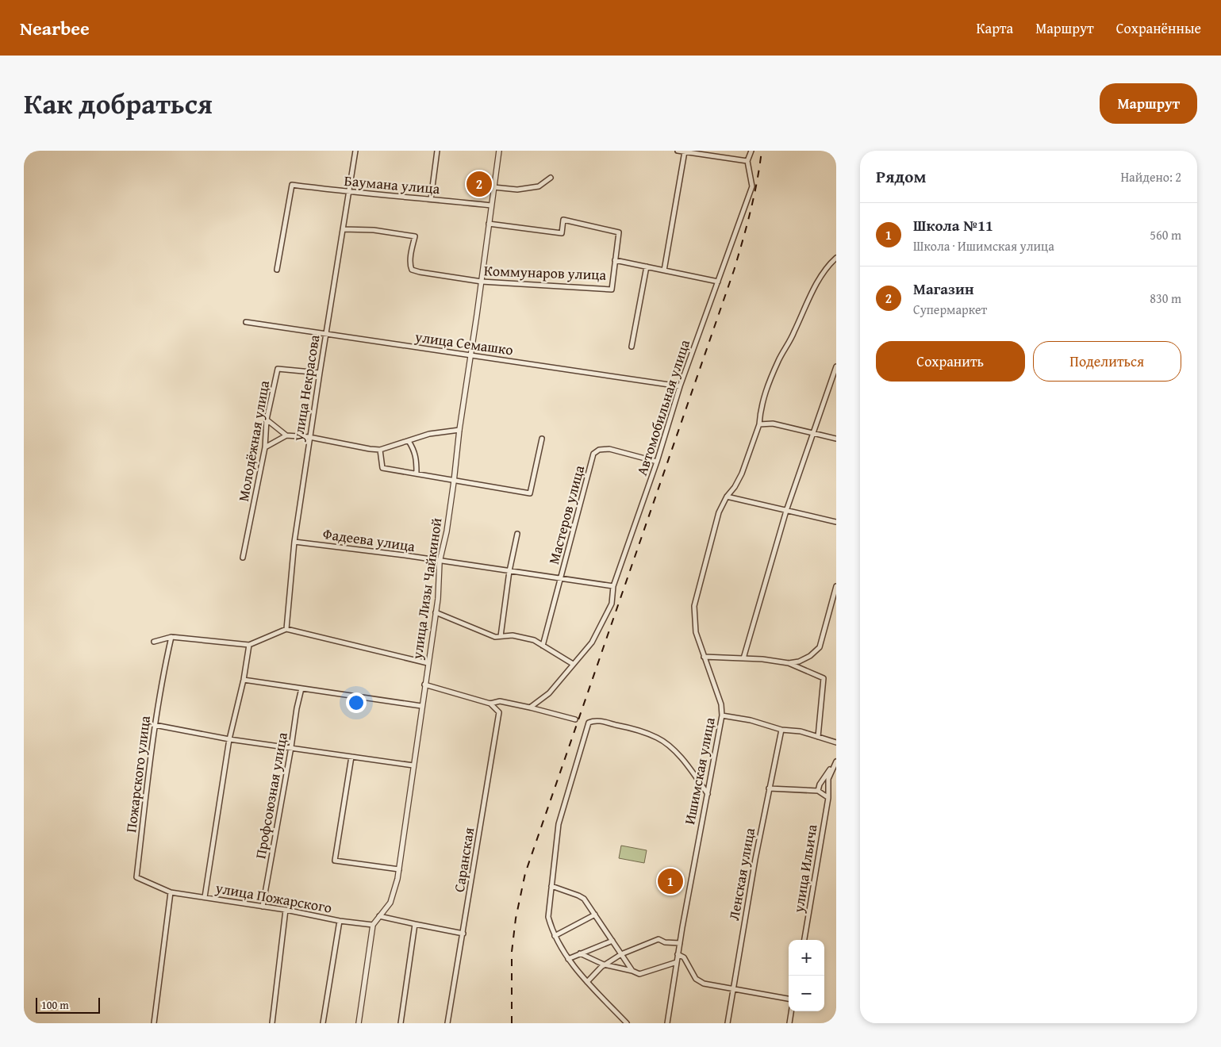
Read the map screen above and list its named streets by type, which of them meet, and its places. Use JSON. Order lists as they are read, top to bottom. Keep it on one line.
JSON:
{"streets":{"street":["Баумана улица","Коммунаров улица","улица Семашко","улица Некрасова","Автомобильная улица","Молодёжная улица","Мастеров улица","Фадеева улица","улица Лизы Чайкиной","Ишимская улица","Пожарского улица","Профсоюзная улица","Саранская","улица Ильича","Ленская улица","улица Пожарского"]},"crossings":[["Баумана улица","улица Некрасова"],["Баумана улица","улица Лизы Чайкиной"],["Коммунаров улица","улица Некрасова"],["Коммунаров улица","улица Лизы Чайкиной"],["улица Семашко","улица Некрасова"],["улица Семашко","Автомобильная улица"],["улица Семашко","улица Лизы Чайкиной"],["улица Некрасова","Молодёжная улица"],["улица Некрасова","Фадеева улица"],["Автомобильная улица","Мастеров улица"],["Автомобильная улица","Фадеева улица"],["Мастеров улица","Фадеева улица"],["Фадеева улица","улица Лизы Чайкиной"],["улица Лизы Чайкиной","улица Пожарского"],["Пожарского улица","улица Пожарского"],["Профсоюзная улица","улица Пожарского"]],"scale_bar":"100 m","page":{"header":"Nearbee","nav":["Карта","Маршрут","Сохранённые"],"title":"Как добраться","buttons":["Маршрут",["Сохранить","Поделиться"]],"heading":["Рядом","Найдено: 2"],"pins":["2","1"],"list":[{"mark":"1","name":"Школа №11","note":"Школа · Ишимская улица","value":"560 m"},{"mark":"2","name":"Магазин","note":"Супермаркет","value":"830 m"}],"map_buttons":["+","−"],"scale":"100 m"}}
